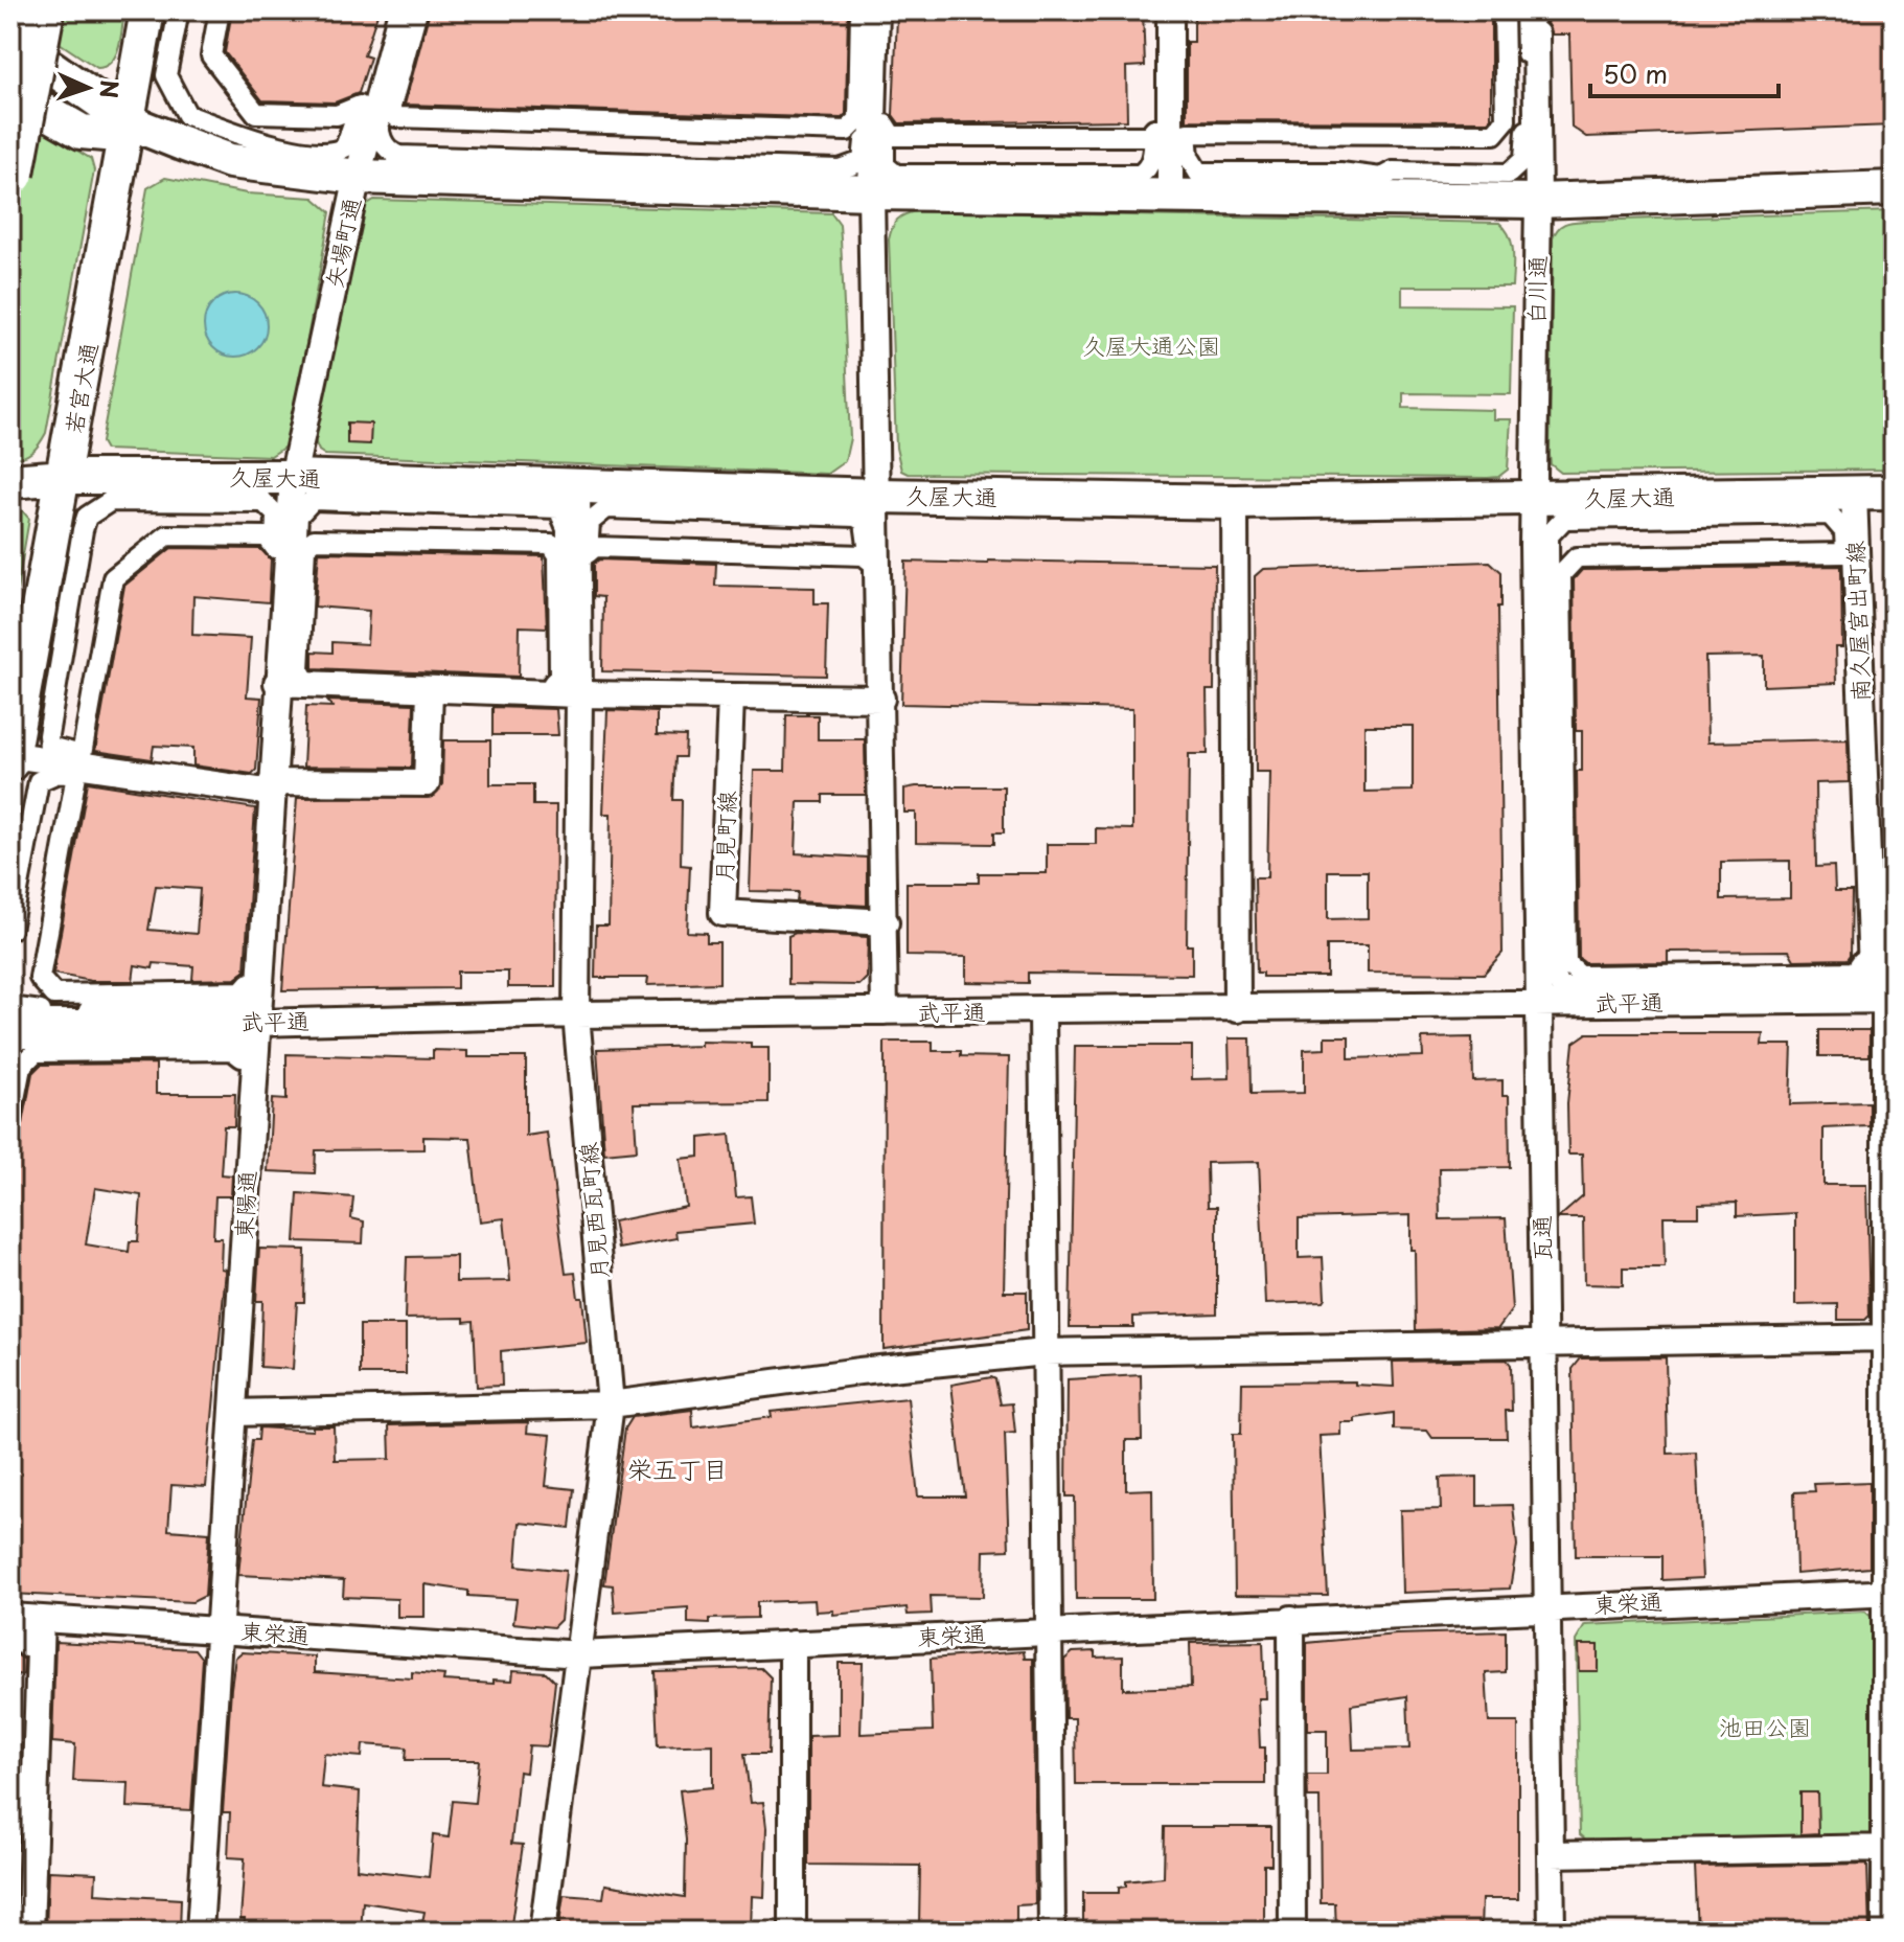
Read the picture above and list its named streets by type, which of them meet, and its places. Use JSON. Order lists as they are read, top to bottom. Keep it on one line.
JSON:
{"streets":{"street":["矢場町通","白川通","若宮大通","久屋大通","南久屋宮出町線","月見町線","武平通","東陽通","月見西瓦町線","瓦通","東栄通"]},"crossings":[["矢場町通","久屋大通"],["矢場町通","東陽通"],["白川通","久屋大通"],["白川通","瓦通"],["若宮大通","久屋大通"],["久屋大通","南久屋宮出町線"],["久屋大通","東陽通"],["久屋大通","月見西瓦町線"],["南久屋宮出町線","武平通"],["南久屋宮出町線","東栄通"],["武平通","東陽通"],["武平通","月見西瓦町線"],["武平通","瓦通"],["東陽通","東栄通"],["月見西瓦町線","東栄通"],["瓦通","東栄通"]],"districts":["栄五丁目"],"parks":["久屋大通公園","池田公園"],"scale_bar":"50 m","north":"right"}
